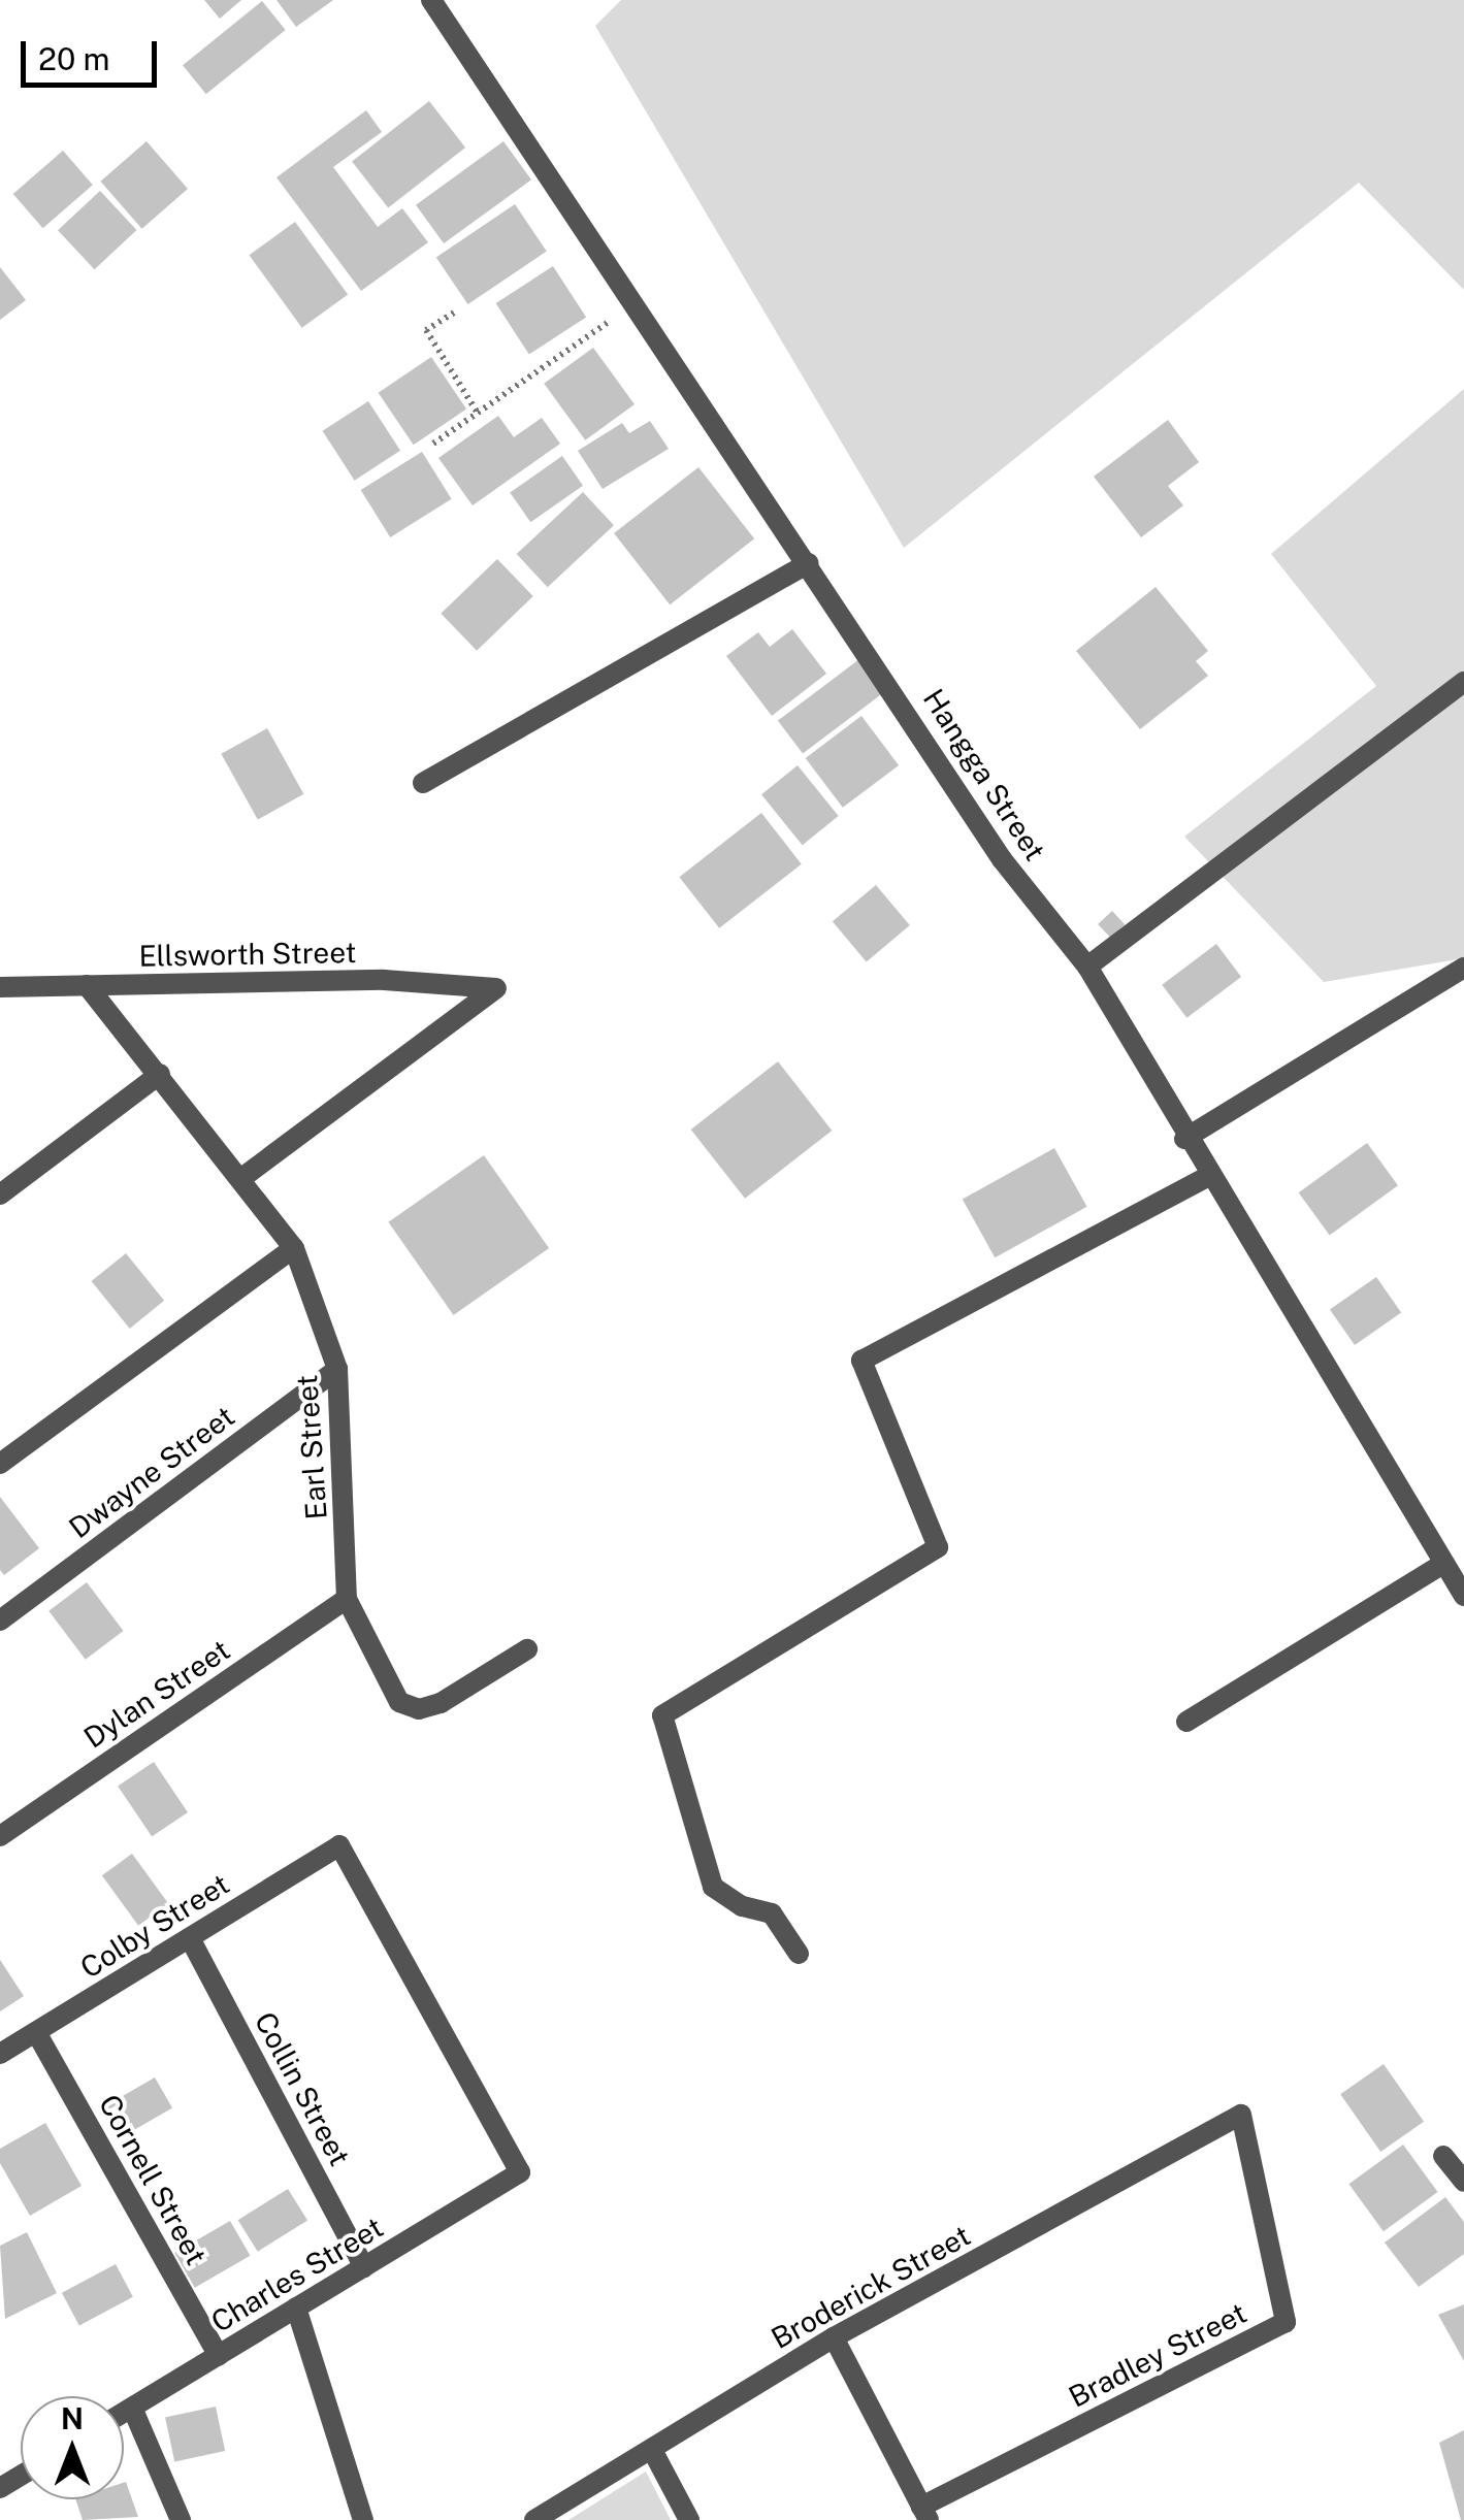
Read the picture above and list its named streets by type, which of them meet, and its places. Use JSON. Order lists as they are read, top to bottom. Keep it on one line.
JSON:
{"streets":{"street":["Hangga Street","Ellsworth Street","Earl Street","Dwayne Street","Dylan Street","Colby Street","Collin Street","Cornell Street","Charles Street","Broderick Street","Bradley Street"]},"crossings":[["Ellsworth Street","Earl Street"],["Earl Street","Dwayne Street"],["Earl Street","Dylan Street"],["Colby Street","Collin Street"],["Colby Street","Cornell Street"],["Colby Street","Charles Street"],["Collin Street","Charles Street"],["Cornell Street","Charles Street"],["Broderick Street","Bradley Street"]],"scale_bar":"20 m","north":"top"}
